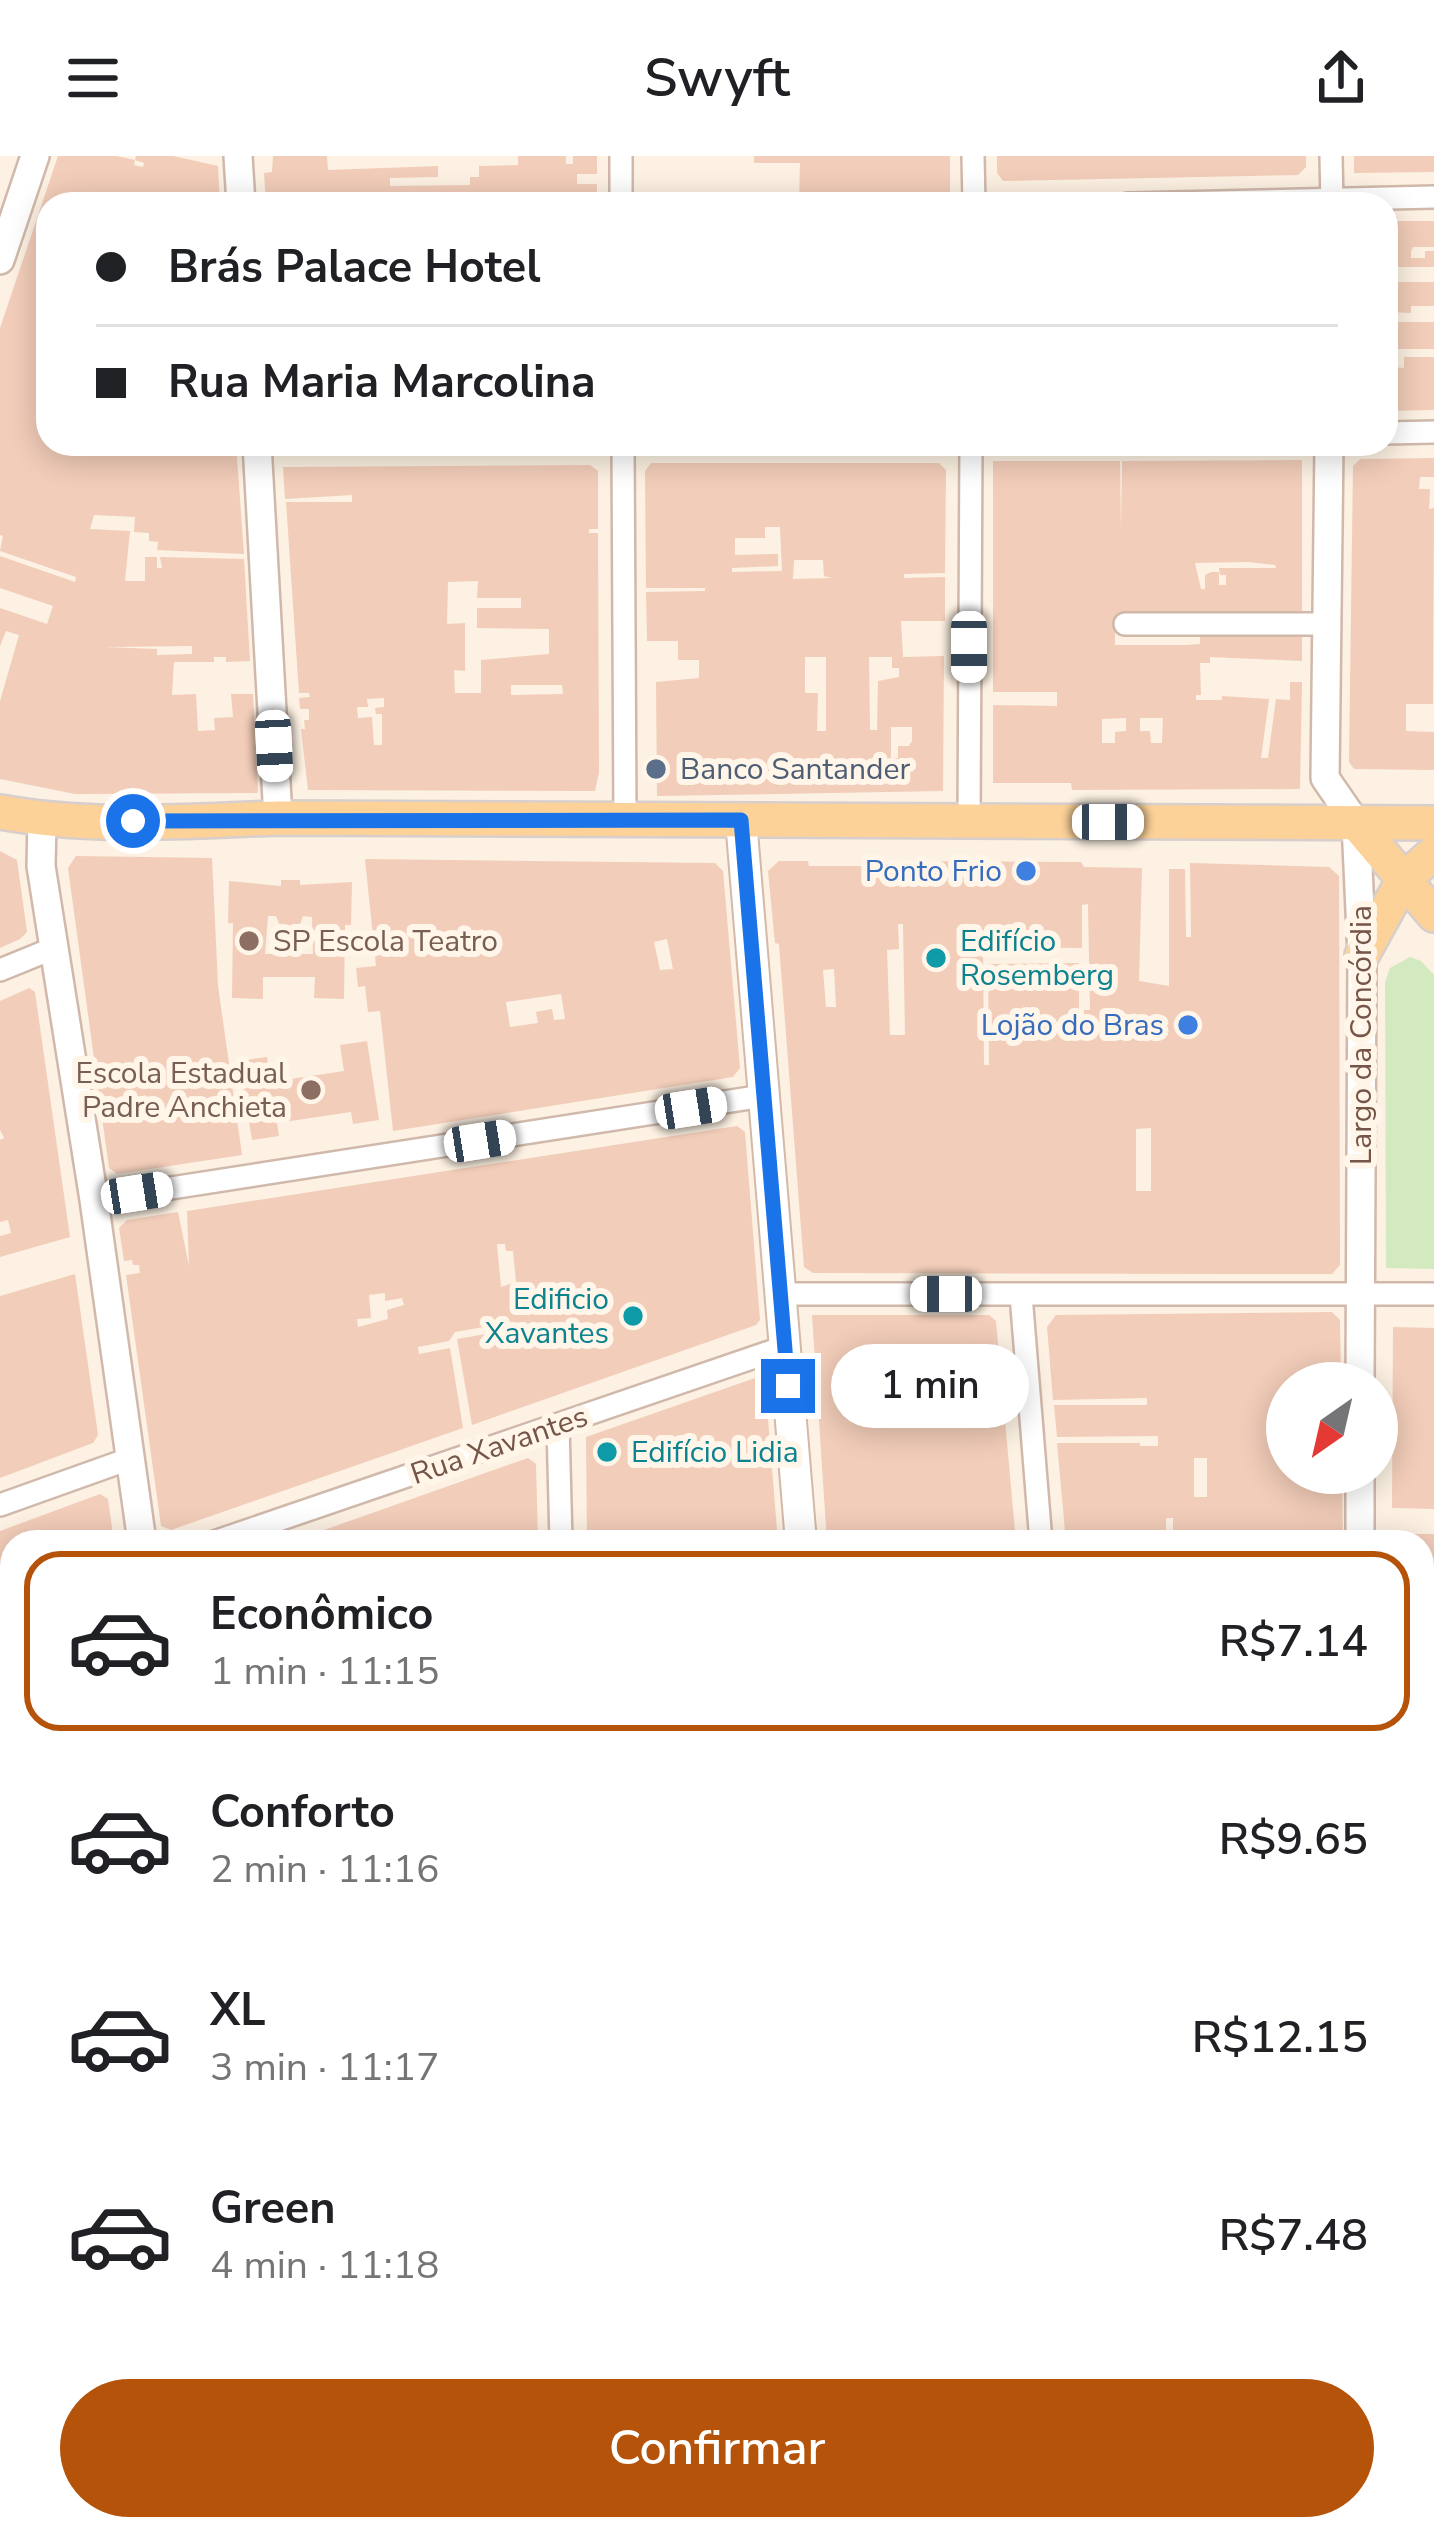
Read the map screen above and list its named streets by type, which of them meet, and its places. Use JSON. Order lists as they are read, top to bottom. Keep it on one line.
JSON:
{"streets":{"main road":["Largo da Concórdia"],"street":["Rua Xavantes"]},"places":["Banco Santander","Ponto Frio","SP Escola Teatro","Edifício Rosemberg","Lojão do Bras","Escola Estadual Padre Anchieta","Edificio Xavantes","Edifício Lidia"],"north":"bottom left","page":{"header":"Swyft","banner":["Brás Palace Hotel","Rua Maria Marcolina"],"bubble":"1 min","list":[{"name":"Econômico","note":"1 min · 11:15","value":"R$7.14"},{"name":"Conforto","note":"2 min · 11:16","value":"R$9.65"},{"name":"XL","note":"3 min · 11:17","value":"R$12.15"},{"name":"Green","note":"4 min · 11:18","value":"R$7.48"}],"buttons":"Confirmar"}}
